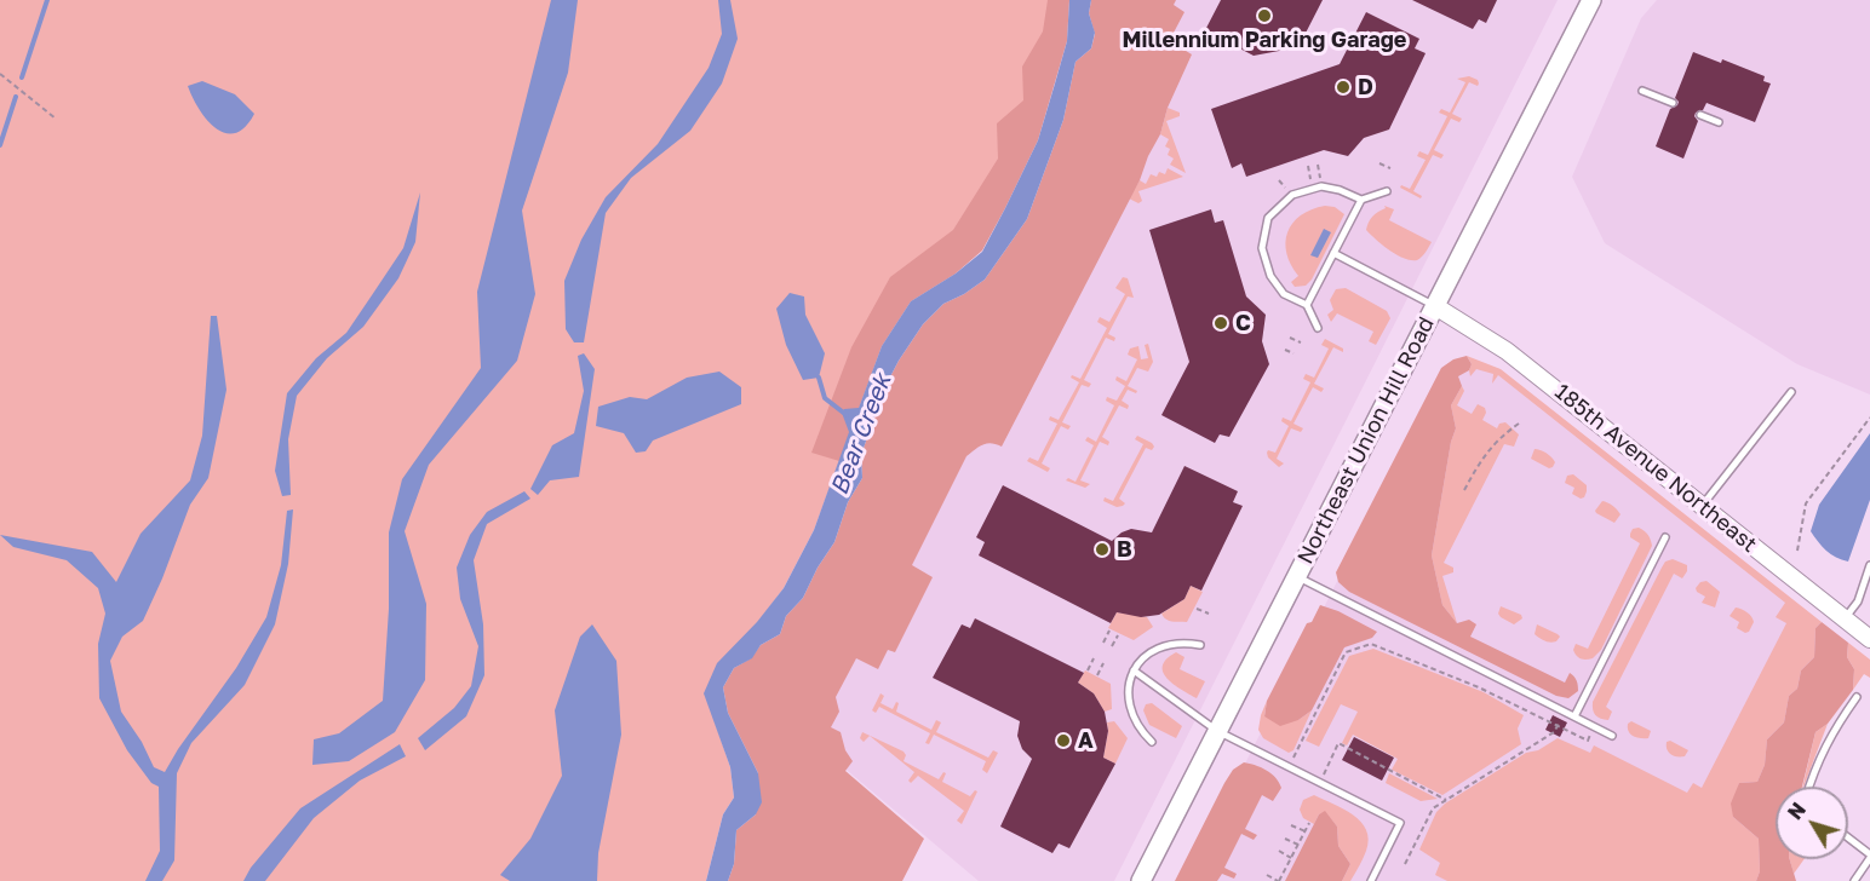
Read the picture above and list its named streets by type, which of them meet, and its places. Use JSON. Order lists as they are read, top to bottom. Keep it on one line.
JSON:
{"streets":{"main road":["Northeast Union Hill Road"],"street":["185th Avenue Northeast"]},"crossings":[["Northeast Union Hill Road","185th Avenue Northeast"]],"water":["Bear Creek"],"places":["Millennium Parking Garage","D","C","B","A"],"north":"top left"}
